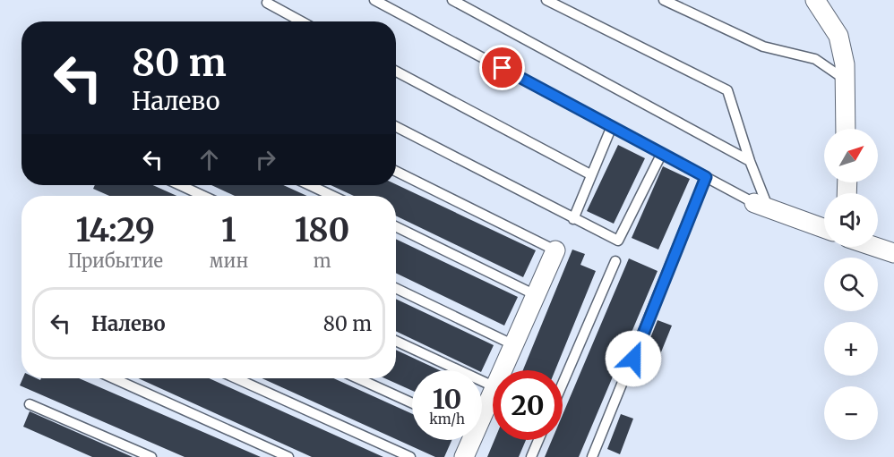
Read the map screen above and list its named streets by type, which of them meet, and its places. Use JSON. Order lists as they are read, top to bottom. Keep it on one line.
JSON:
{"north":"top right","page":{"turn":["80 m","Налево"],"map_buttons":["+","−"],"eta":["14:29","Прибытие","1","мин","180","m"],"list":[{"name":"Налево","value":"80 m"}],"speed":"10 km/h","limit":"20"}}
